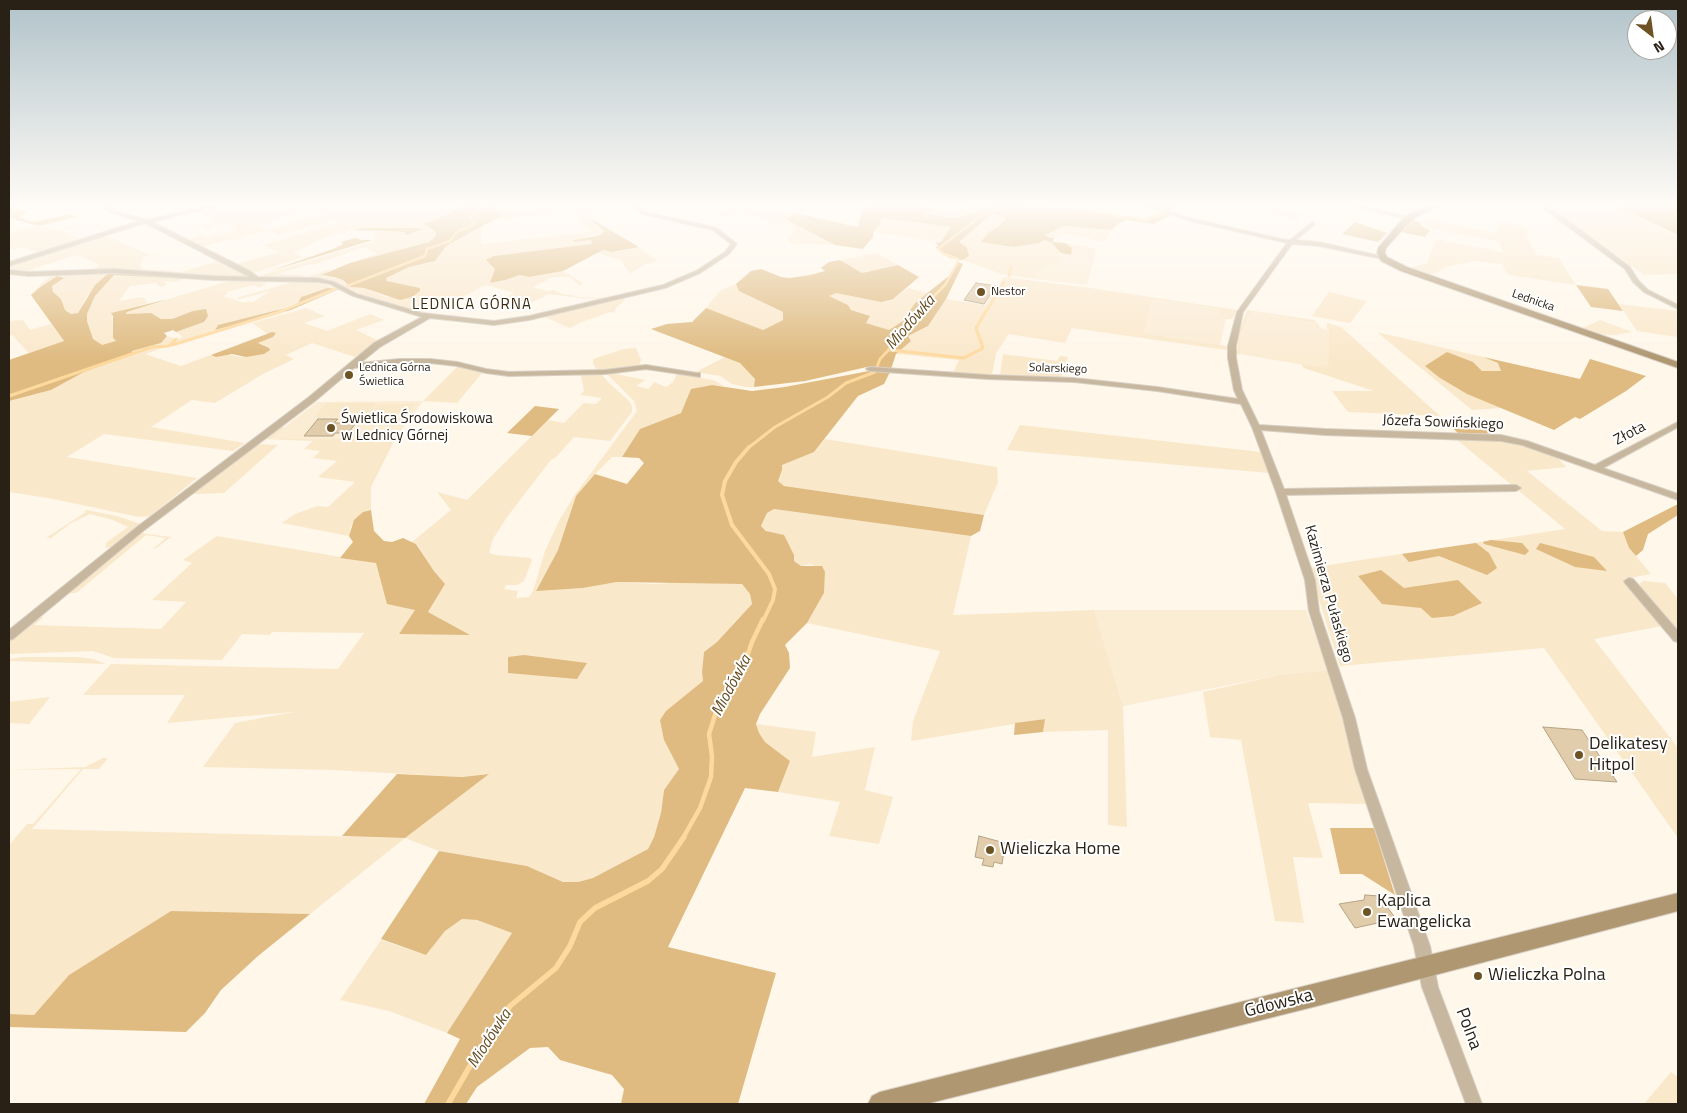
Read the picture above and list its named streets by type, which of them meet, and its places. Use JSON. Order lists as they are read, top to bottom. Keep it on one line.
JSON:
{"streets":{"main road":["Lednicka","Gdowska"],"street":["Solarskiego","Józefa Sowińskiego","Złota","Kazimierza Pułaskiego","Polna"]},"crossings":[["Solarskiego","Kazimierza Pułaskiego"],["Józefa Sowińskiego","Złota"],["Józefa Sowińskiego","Kazimierza Pułaskiego"],["Kazimierza Pułaskiego","Gdowska"],["Kazimierza Pułaskiego","Polna"],["Gdowska","Polna"]],"districts":["LEDNICA GÓRNA"],"water":["Miodówka"],"places":["Nestor","Lednica Górna Świetlica","Świetlica Środowiskowa w Lednicy Górnej","Delikatesy Hitpol","Wieliczka Home","Kaplica Ewangelicka","Wieliczka Polna"],"north":"bottom right"}
